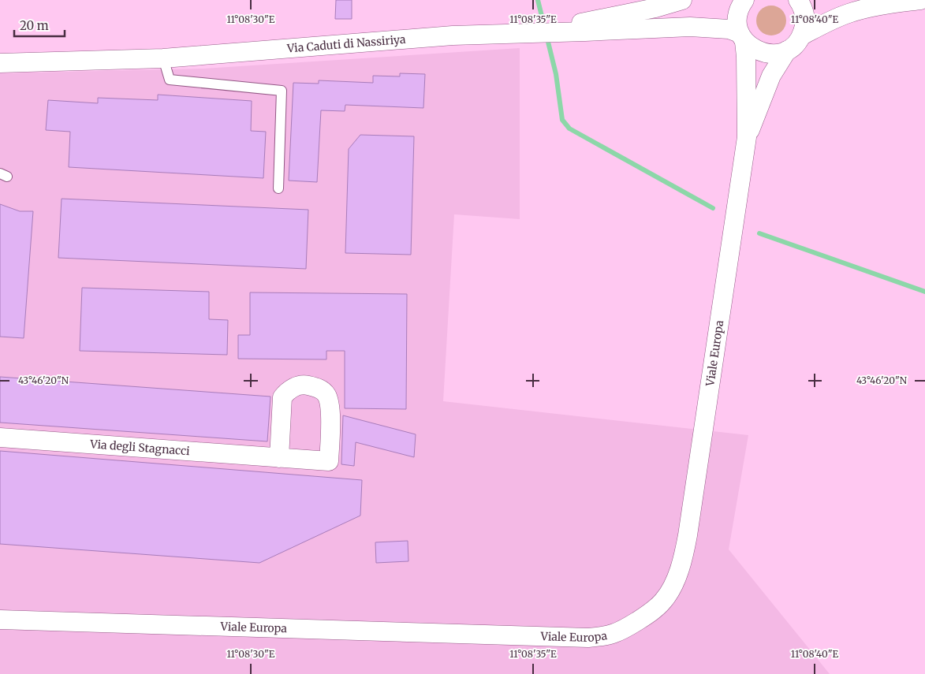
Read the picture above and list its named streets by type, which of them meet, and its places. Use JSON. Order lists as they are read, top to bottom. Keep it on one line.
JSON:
{"streets":{"street":["Via Caduti di Nassiriya","Viale Europa","Via degli Stagnacci"]},"crossings":[["Via Caduti di Nassiriya","Viale Europa"]],"scale_bar":"20 m","coordinates":["11°08'30\"E","11°08'35\"E","11°08'40\"E","43°46'20\"N"]}
